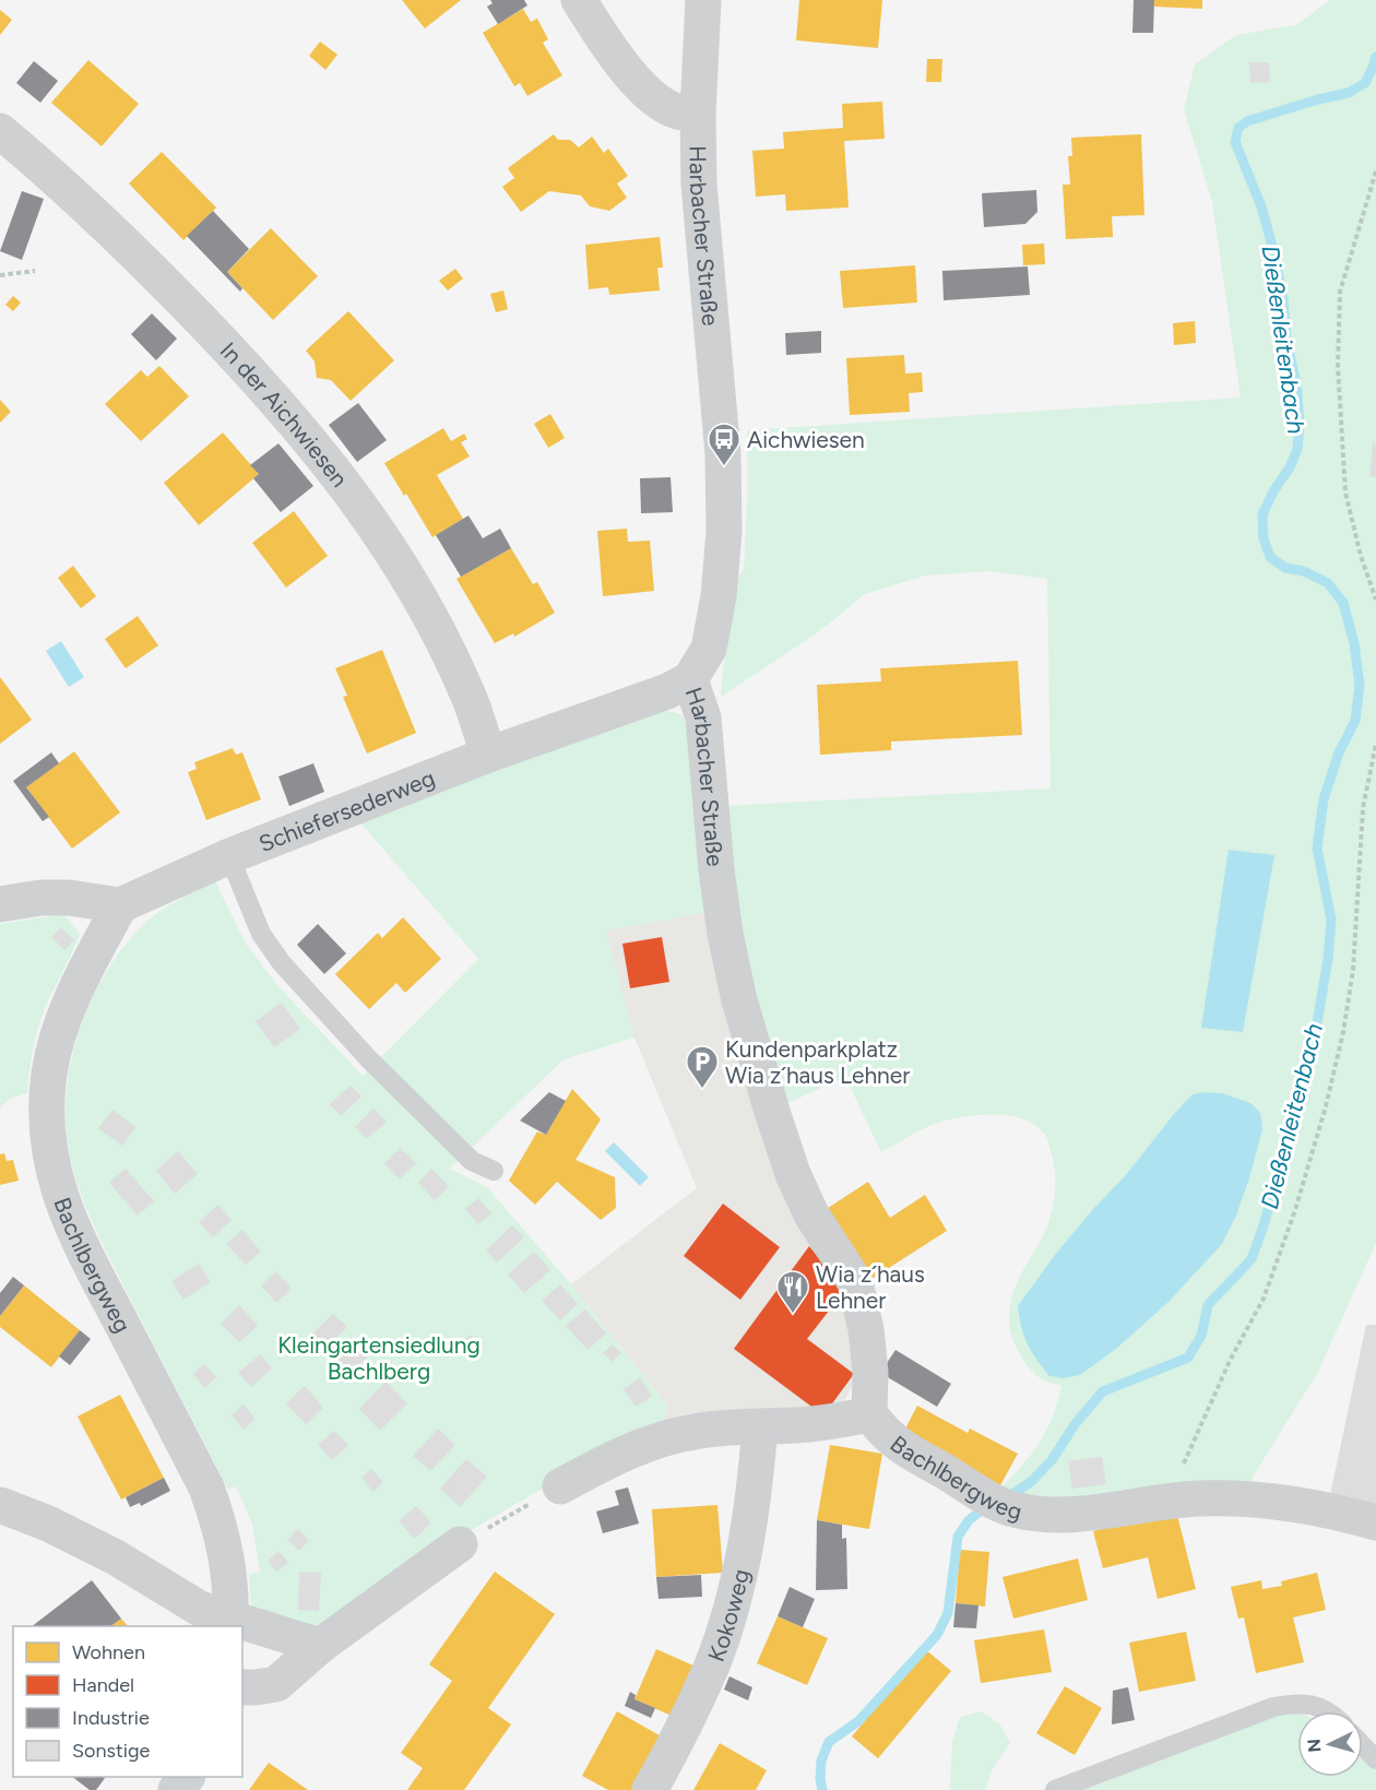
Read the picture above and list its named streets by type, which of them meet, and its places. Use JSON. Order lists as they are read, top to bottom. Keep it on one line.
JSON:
{"streets":{"street":["Harbacher Straße","In der Aichwiesen","Schiefersederweg","Bachlbergweg","Kokoweg"]},"crossings":[["Harbacher Straße","Schiefersederweg"],["Harbacher Straße","Bachlbergweg"],["In der Aichwiesen","Schiefersederweg"],["Schiefersederweg","Bachlbergweg"],["Bachlbergweg","Kokoweg"]],"water":["Dießenleitenbach"],"parks":["Kleingartensiedlung Bachlberg"],"places":{"bus stop":["Aichwiesen"],"parking":["Kundenparkplatz Wia z´haus Lehner"],"restaurant":["Wia z´haus Lehner"]},"legend":["Wohnen","Handel","Industrie","Sonstige"],"north":"left"}
